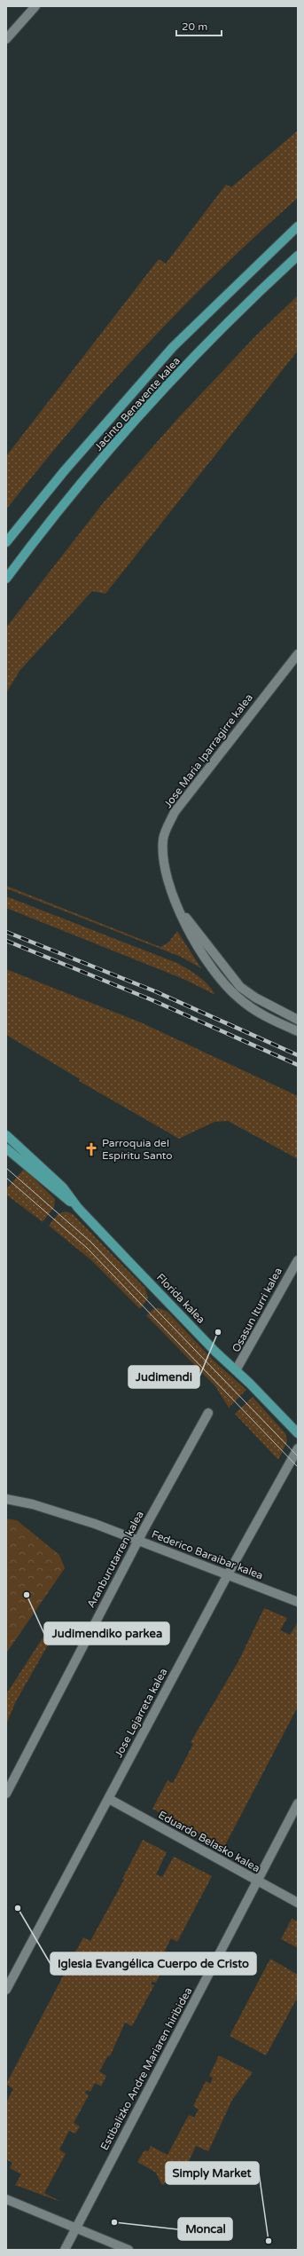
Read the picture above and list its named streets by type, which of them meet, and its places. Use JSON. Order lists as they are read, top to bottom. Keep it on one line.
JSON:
{"streets":{"main road":["Jacinto Benavente kalea","Florida kalea"],"street":["Jose Maria Iparragirre kalea","Osasun Iturri kalea","Federico Baraibar kalea","Aranburutarren kalea","Jose Lejarreta kalea","Eduardo Belasko kalea","Estibalizko Andre Mariaren hiribidea"]},"crossings":[["Florida kalea","Osasun Iturri kalea"],["Federico Baraibar kalea","Aranburutarren kalea"],["Federico Baraibar kalea","Jose Lejarreta kalea"],["Jose Lejarreta kalea","Eduardo Belasko kalea"],["Eduardo Belasko kalea","Estibalizko Andre Mariaren hiribidea"]],"places":{"church":["Parroquia del Espíritu Santo"],"other":["Judimendi","Judimendiko parkea","Iglesia Evangélica Cuerpo de Cristo","Moncal","Simply Market"]},"scale_bar":"20 m"}
